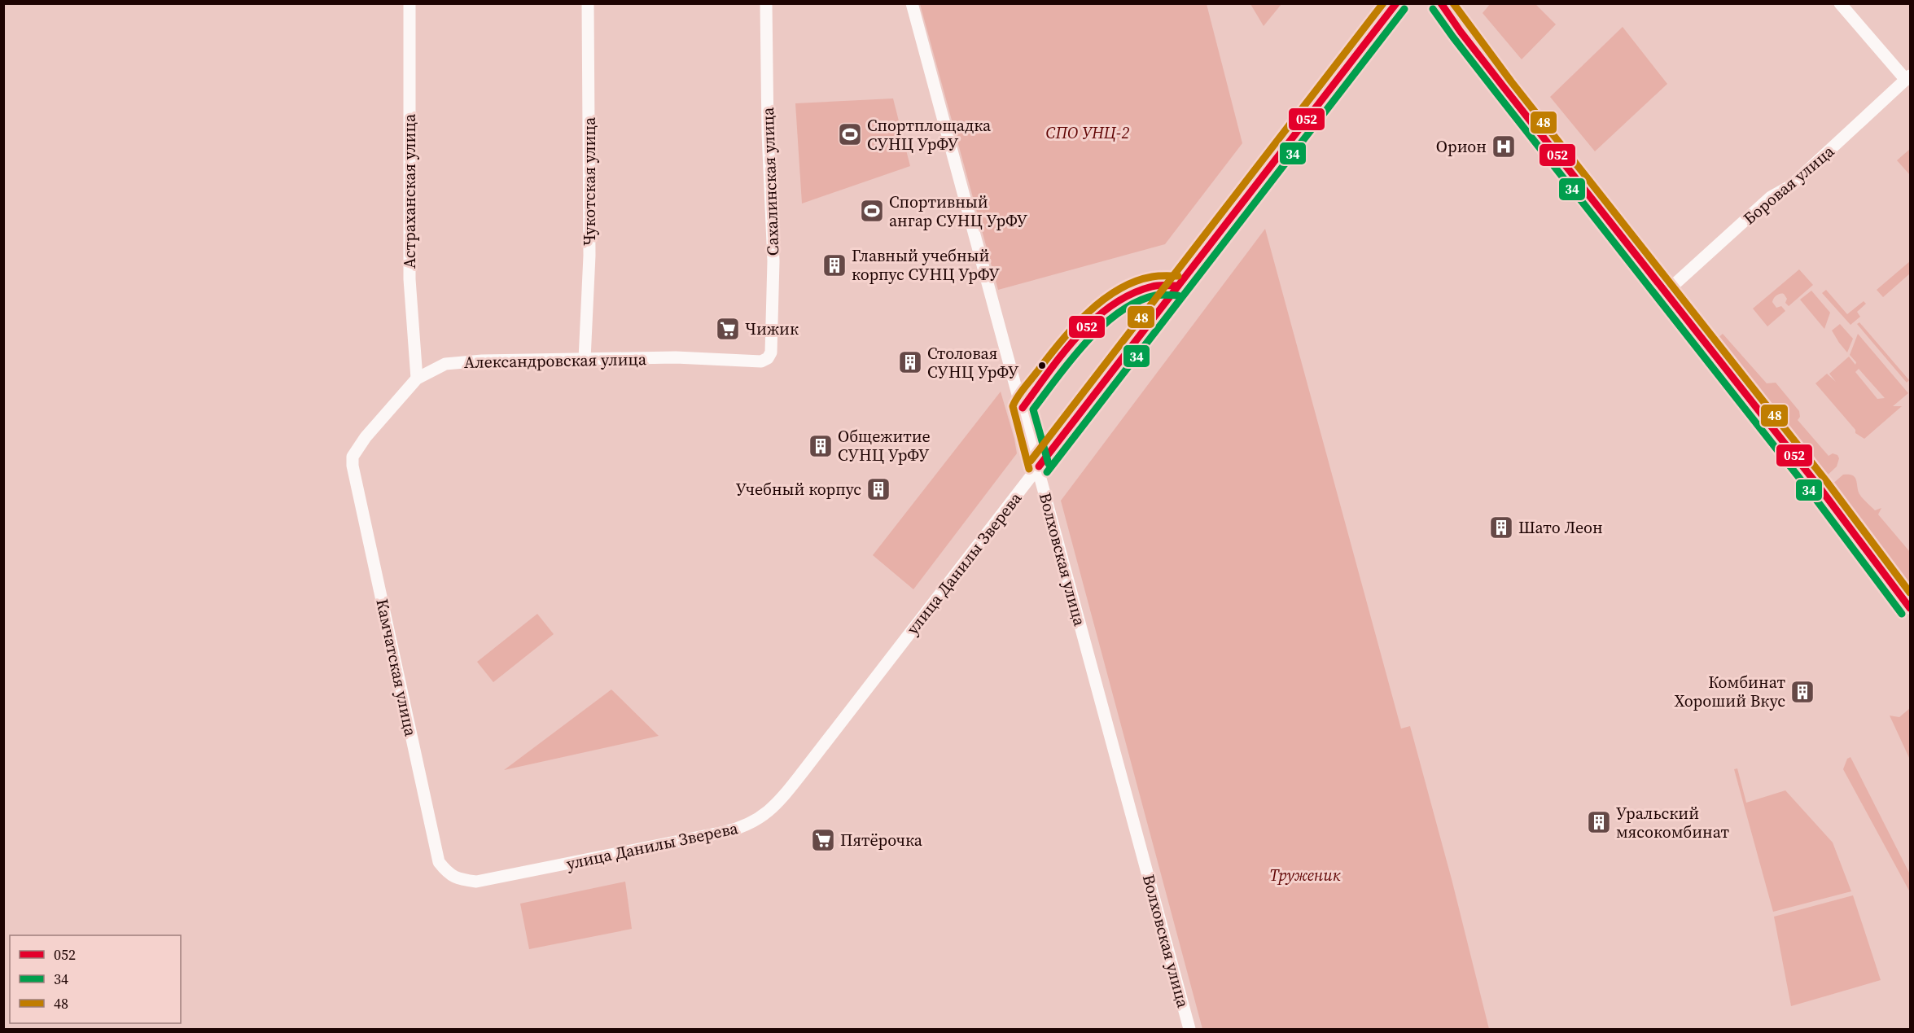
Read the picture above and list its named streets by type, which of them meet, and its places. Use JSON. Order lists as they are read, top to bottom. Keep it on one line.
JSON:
{"streets":{"street":["Чукотская улица","Сахалинская улица","Боровая улица","Астраханская улица","Александровская улица","Волховская улица","улица Данилы Зверева","Камчатская улица"]},"crossings":[["Чукотская улица","Александровская улица"],["Сахалинская улица","Александровская улица"],["Астраханская улица","Александровская улица"],["Александровская улица","Камчатская улица"],["Волховская улица","улица Данилы Зверева"],["улица Данилы Зверева","Камчатская улица"]],"parks":["СПО УНЦ-2","Труженик"],"places":{"sports":["Спортплощадка СУНЦ УрФУ","Спортивный ангар СУНЦ УрФУ"],"hospital":["Орион"],"building":["Главный учебный корпус СУНЦ УрФУ","Столовая СУНЦ УрФУ","Общежитие СУНЦ УрФУ","Учебный корпус","Шато Леон","Комбинат Хороший Вкус","Уральский мясокомбинат"],"supermarket":["Чижик","Пятёрочка"]},"lines":["transit line 052","transit line 48","transit line 34"],"legend":["052","34","48"]}
